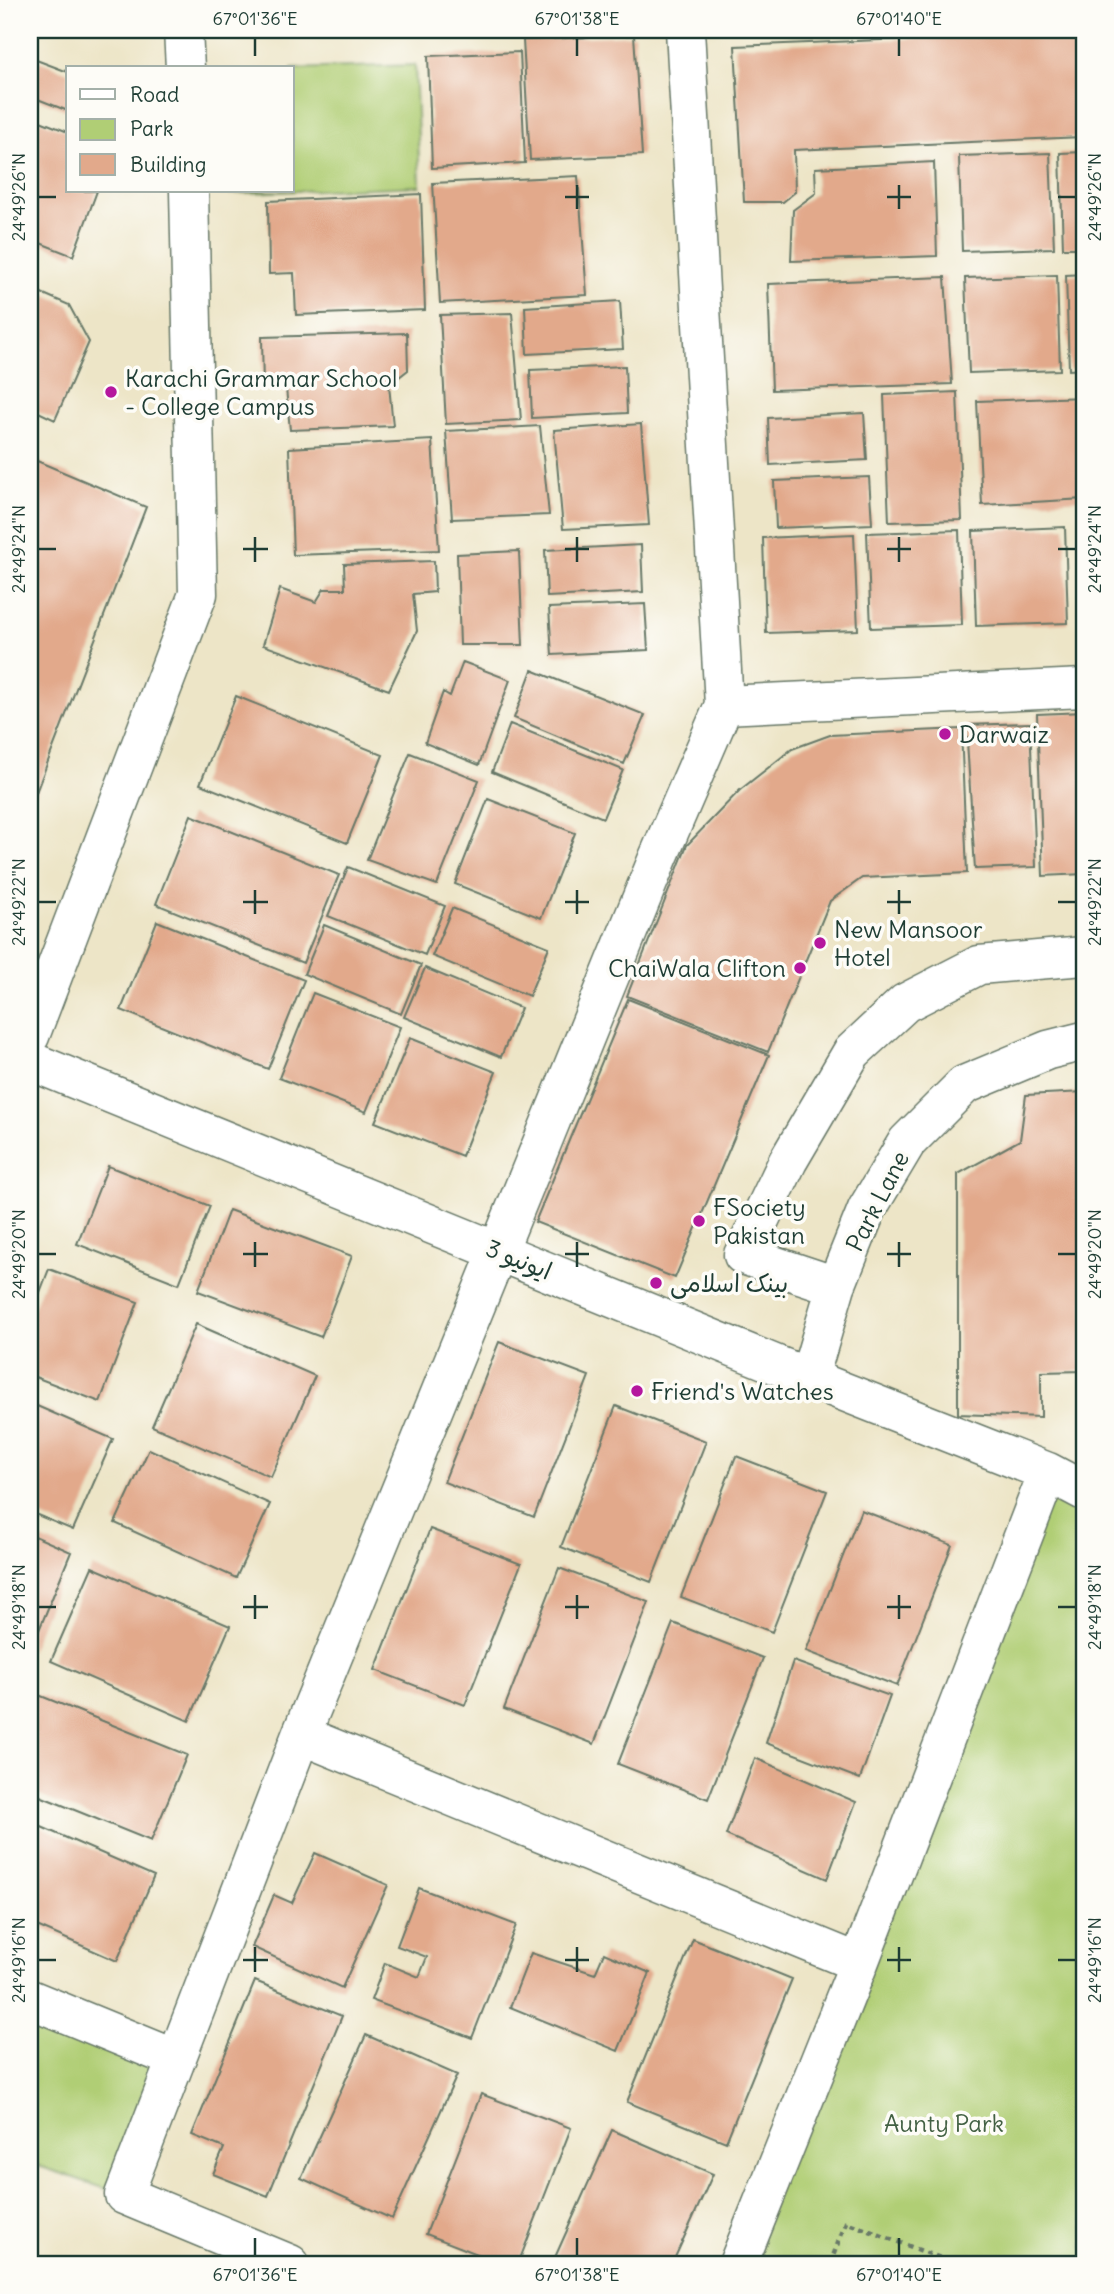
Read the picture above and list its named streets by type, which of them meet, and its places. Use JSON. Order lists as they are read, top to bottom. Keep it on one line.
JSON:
{"streets":{"street":["Park Lane","ایونیو 3"]},"crossings":[["Park Lane","ایونیو 3"]],"parks":["Aunty Park"],"places":["Karachi Grammar School - College Campus","Darwaiz","New Mansoor Hotel","ChaiWala Clifton","FSociety Pakistan","بینک اسلامی","Friend's Watches"],"legend":["Road","Park","Building"],"coordinates":["67°01'36\"E","67°01'38\"E","67°01'40\"E","24°49'26\"N","24°49'24\"N","24°49'22\"N","24°49'20\"N","24°49'18\"N","24°49'16\"N"]}
